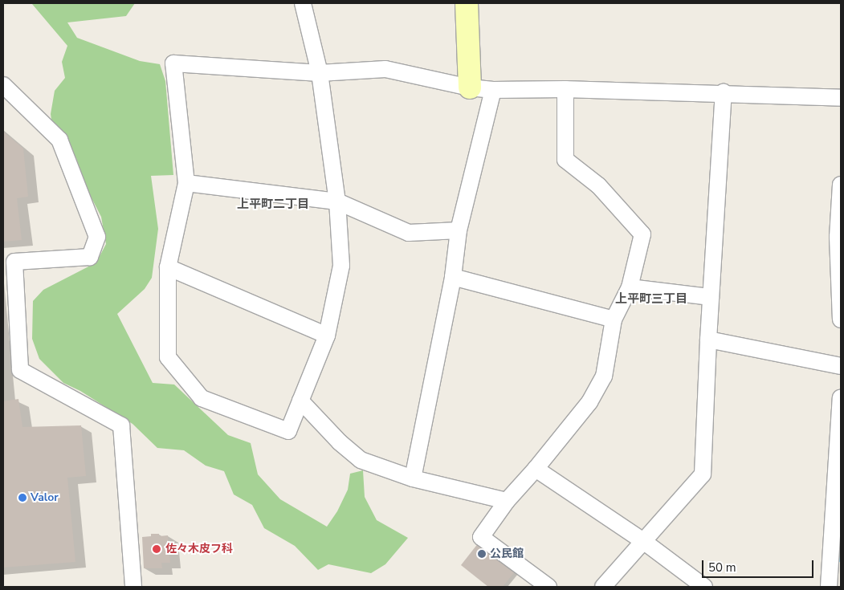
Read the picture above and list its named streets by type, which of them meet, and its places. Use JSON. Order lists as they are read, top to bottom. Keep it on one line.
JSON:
{"districts":["上平町二丁目","上平町三丁目"],"places":["Valor","佐々木皮フ科","公民館"],"scale_bar":"50 m"}
